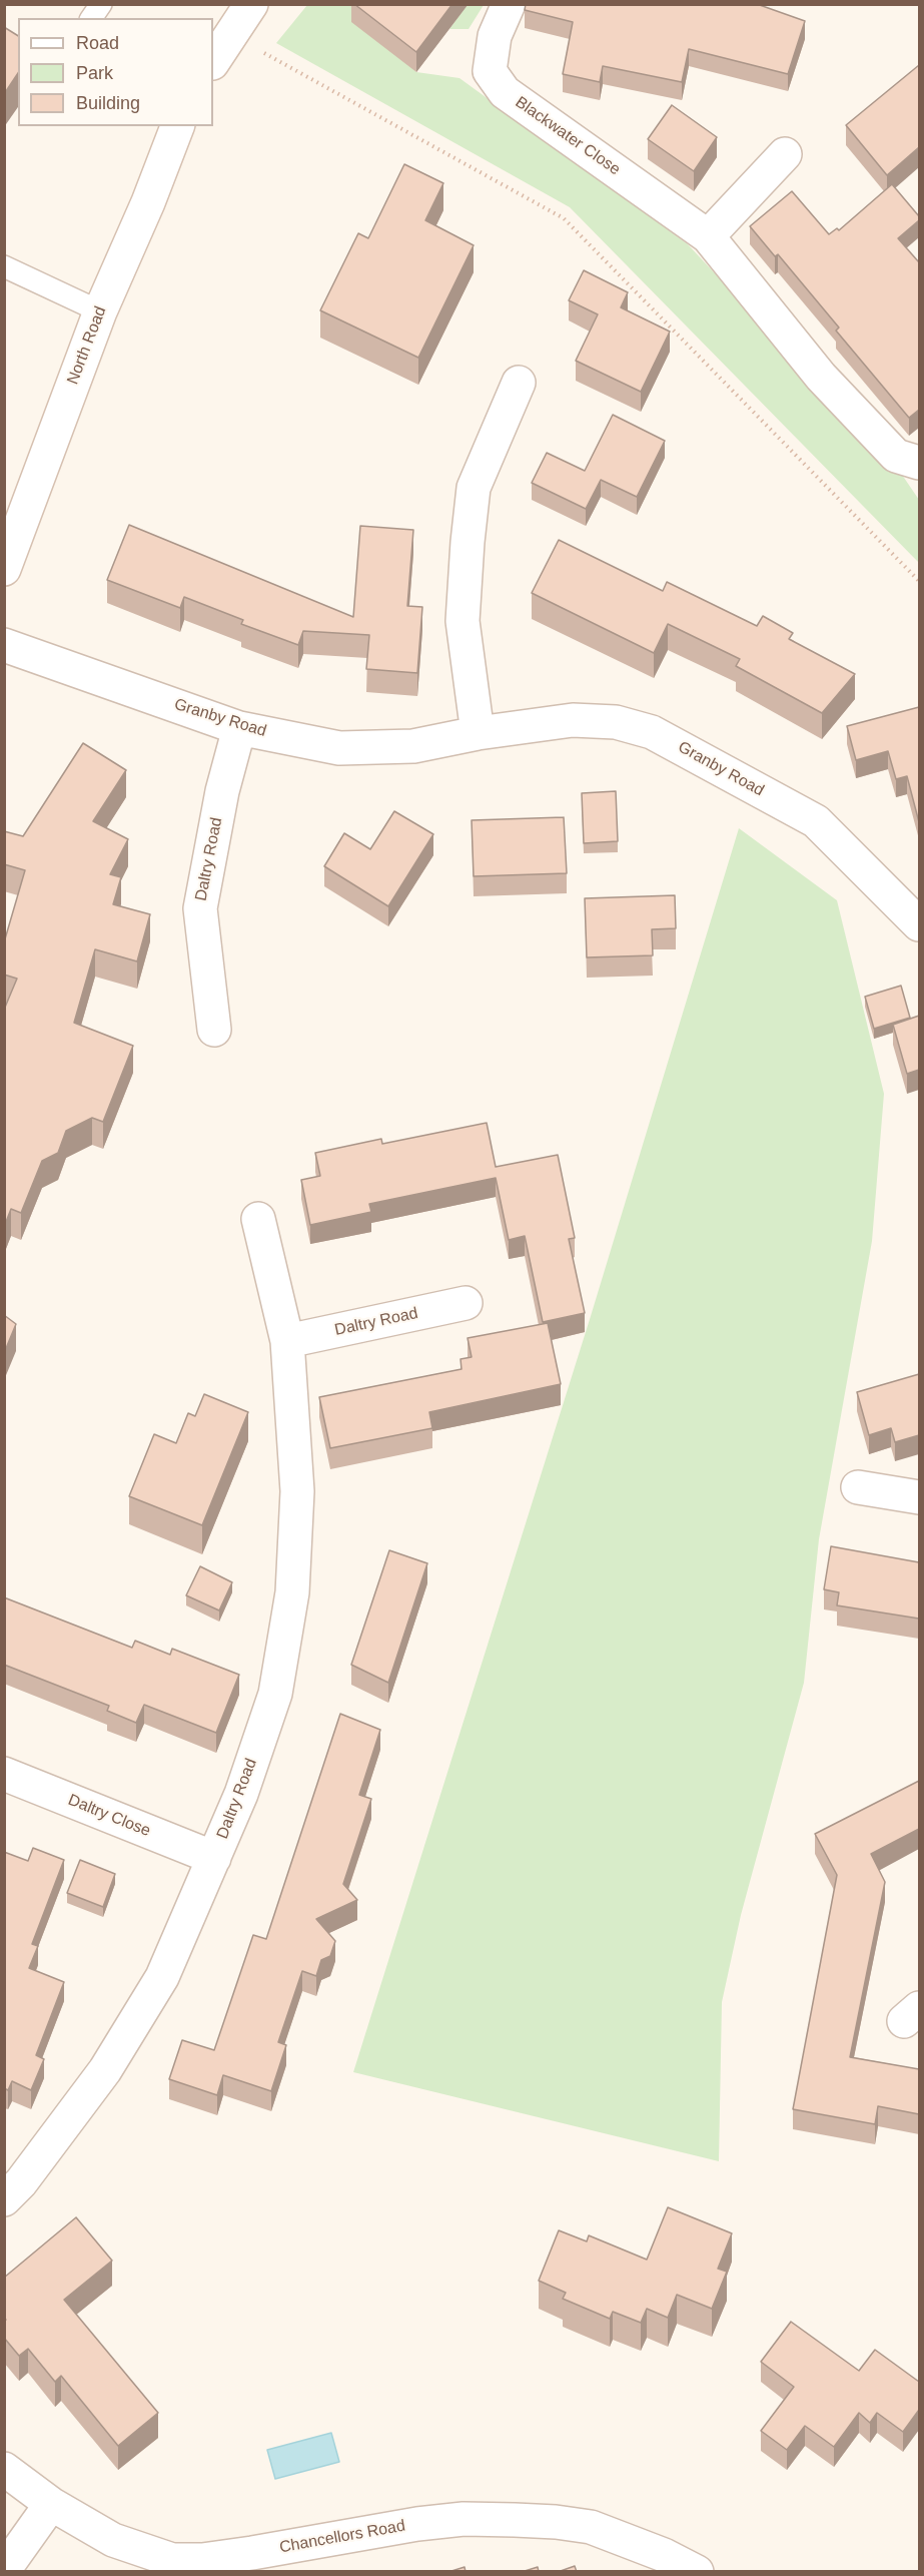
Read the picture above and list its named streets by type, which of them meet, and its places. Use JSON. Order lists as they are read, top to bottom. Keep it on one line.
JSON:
{"streets":{"street":["Blackwater Close","North Road","Granby Road","Daltry Road","Daltry Close","Chancellors Road"]},"crossings":[["Granby Road","Daltry Road"],["Daltry Road","Daltry Close"]],"legend":["Road","Park","Building"]}
